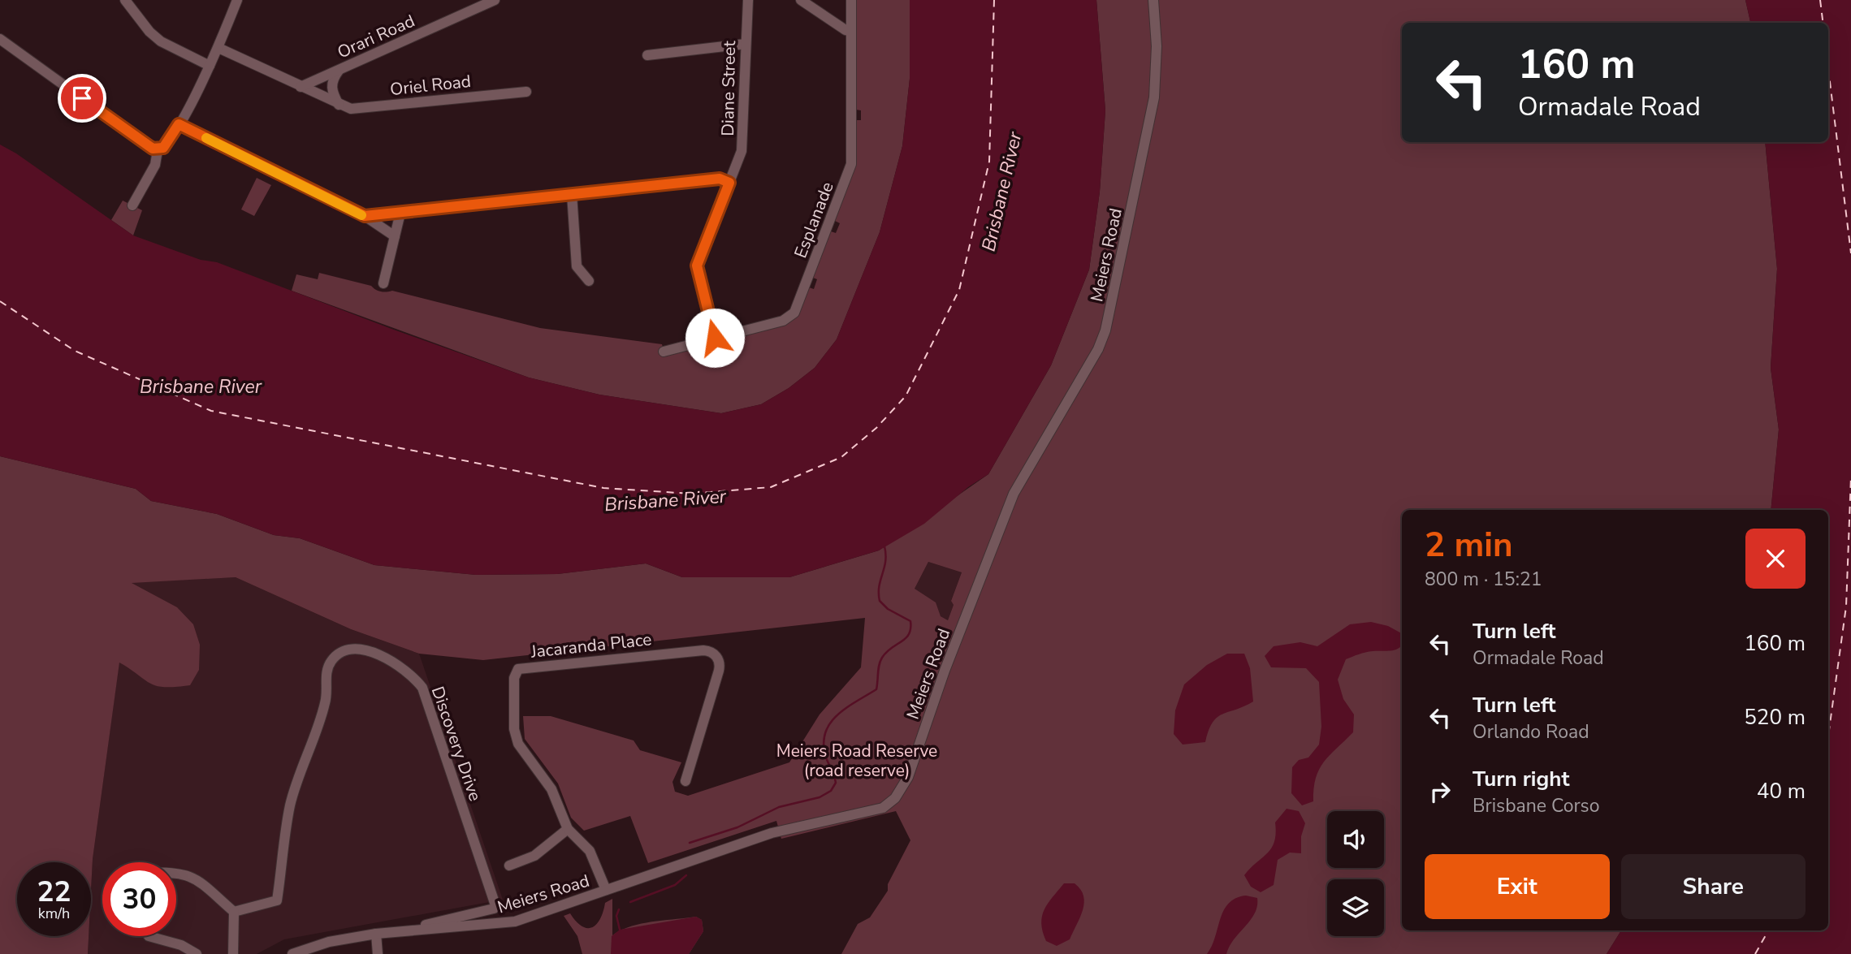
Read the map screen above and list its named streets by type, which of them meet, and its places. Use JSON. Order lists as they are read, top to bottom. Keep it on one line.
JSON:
{"streets":{"street":["Orari Road","Oriel Road","Diane Street","Esplanade","Meiers Road","Jacaranda Place","Discovery Drive"]},"crossings":[["Orari Road","Oriel Road"],["Diane Street","Esplanade"],["Meiers Road","Jacaranda Place"],["Meiers Road","Discovery Drive"]],"water":["Brisbane River"],"parks":["Meiers Road Reserve (road reserve)"],"page":{"turn":["160 m","Ormadale Road"],"heading":["2 min","800 m · 15:21"],"list":[{"name":"Turn left","note":"Ormadale Road","value":"160 m"},{"name":"Turn left","note":"Orlando Road","value":"520 m"},{"name":"Turn right","note":"Brisbane Corso","value":"40 m"}],"buttons":["Exit","Share"],"speed":"22 km/h","limit":"30"}}
